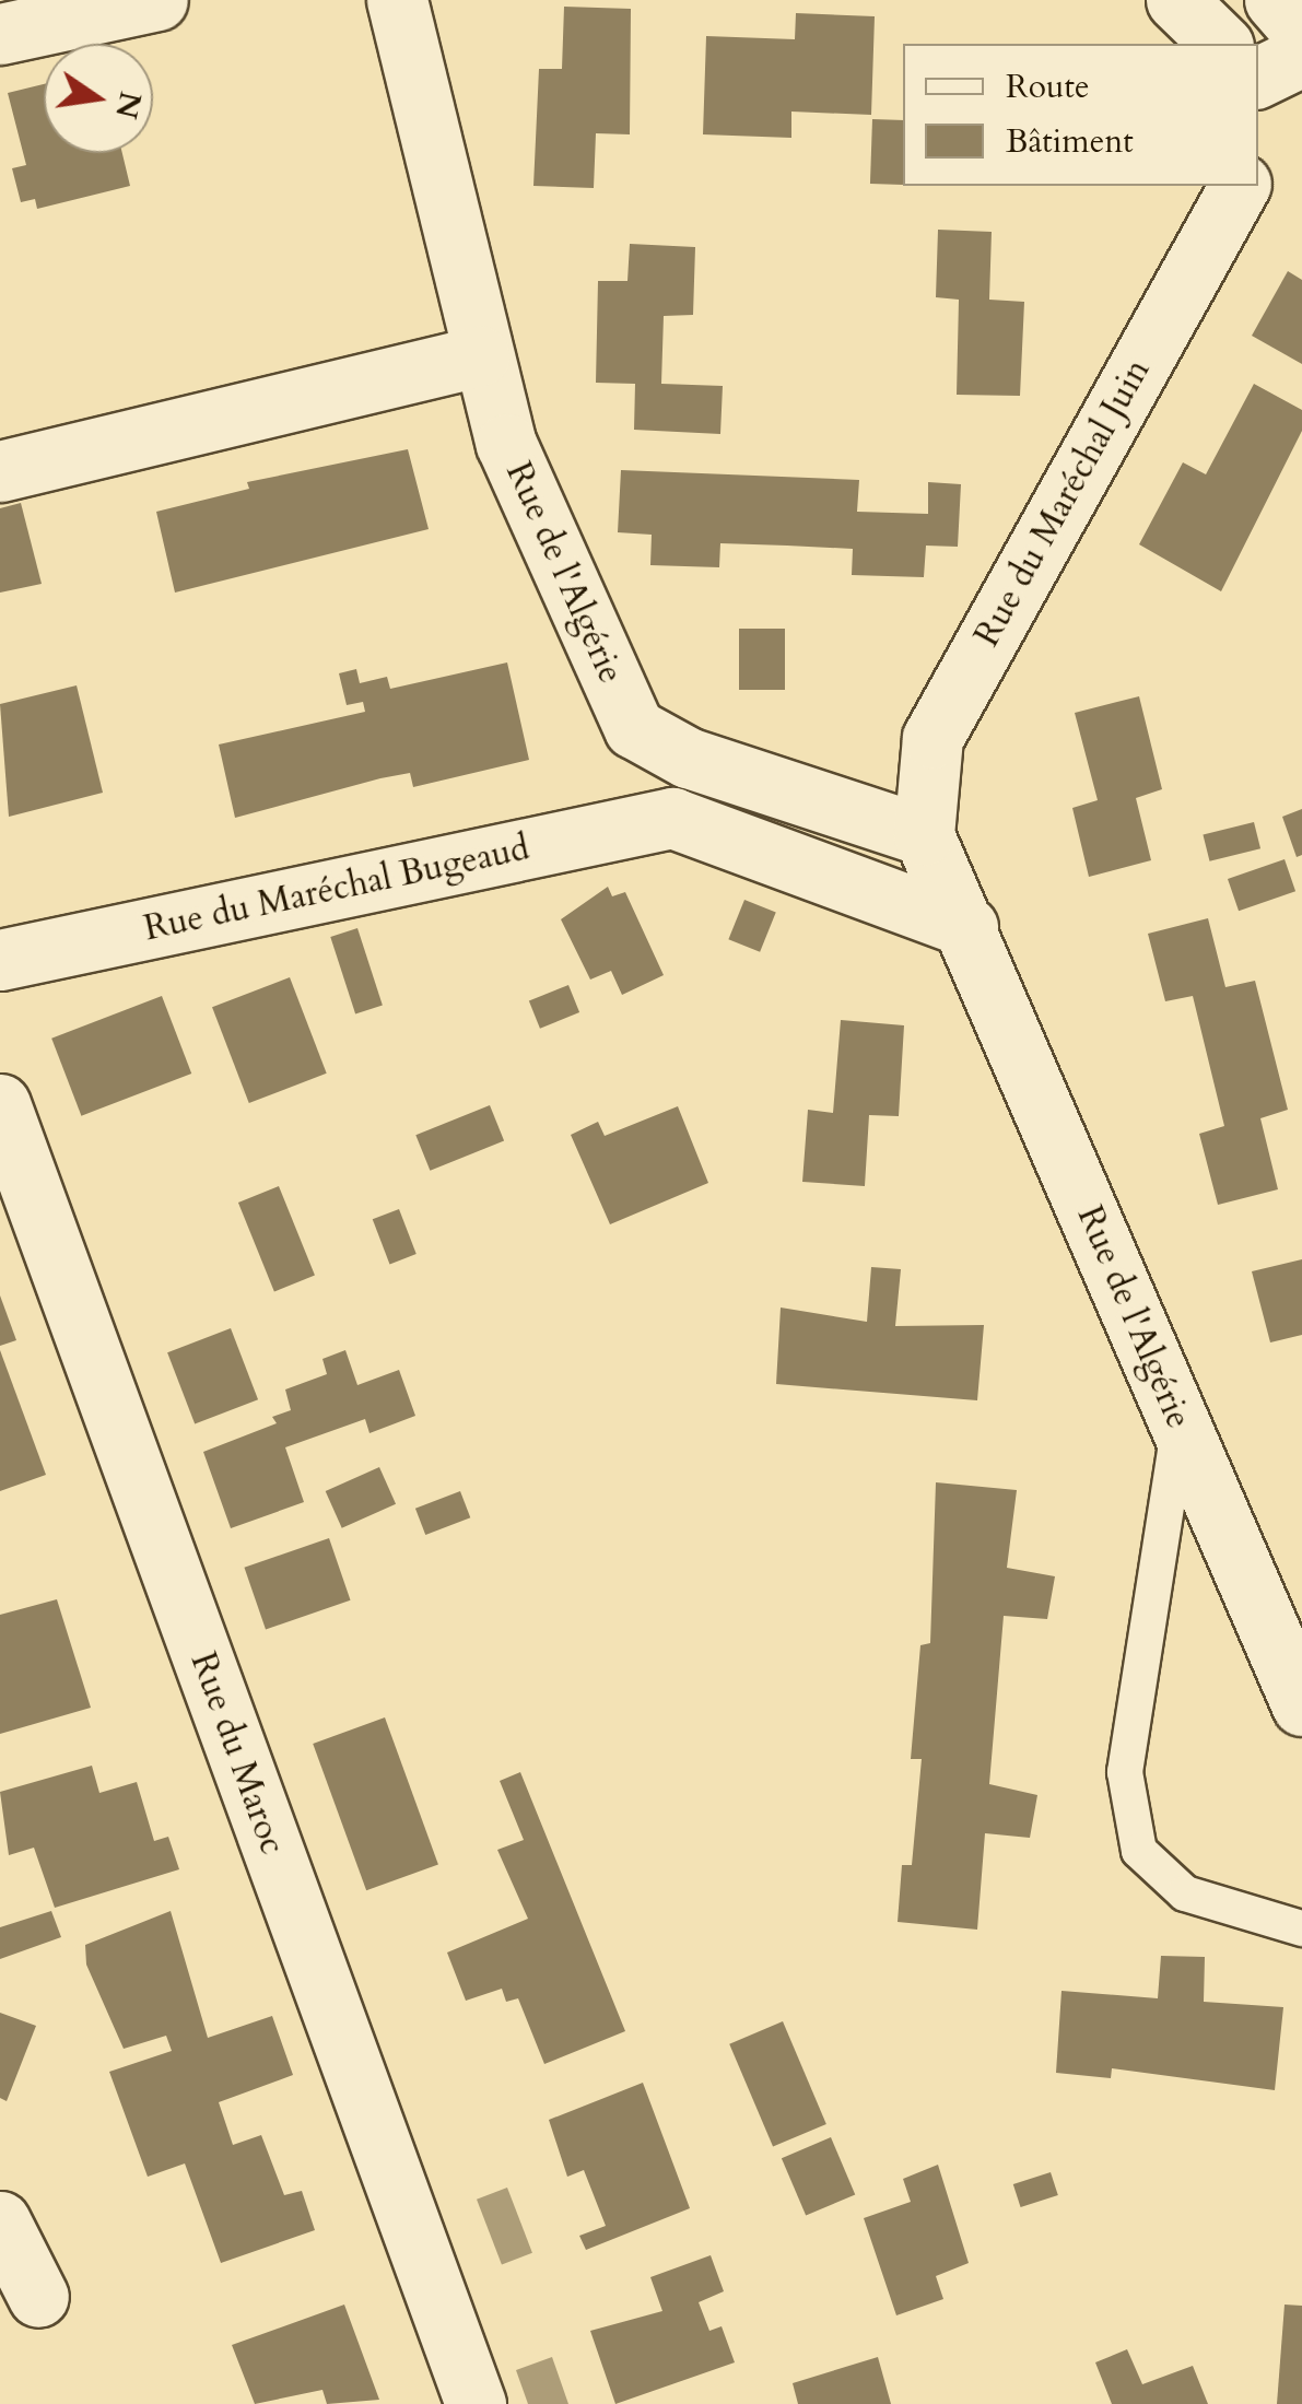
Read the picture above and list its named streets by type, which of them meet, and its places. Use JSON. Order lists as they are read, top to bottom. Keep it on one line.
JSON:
{"streets":{"street":["Rue du Maréchal Juin","Rue de l'Algérie","Rue du Maréchal Bugeaud","Rue du Maroc"]},"crossings":[["Rue du Maréchal Juin","Rue de l'Algérie"]],"legend":["Route","Bâtiment"],"north":"right"}
